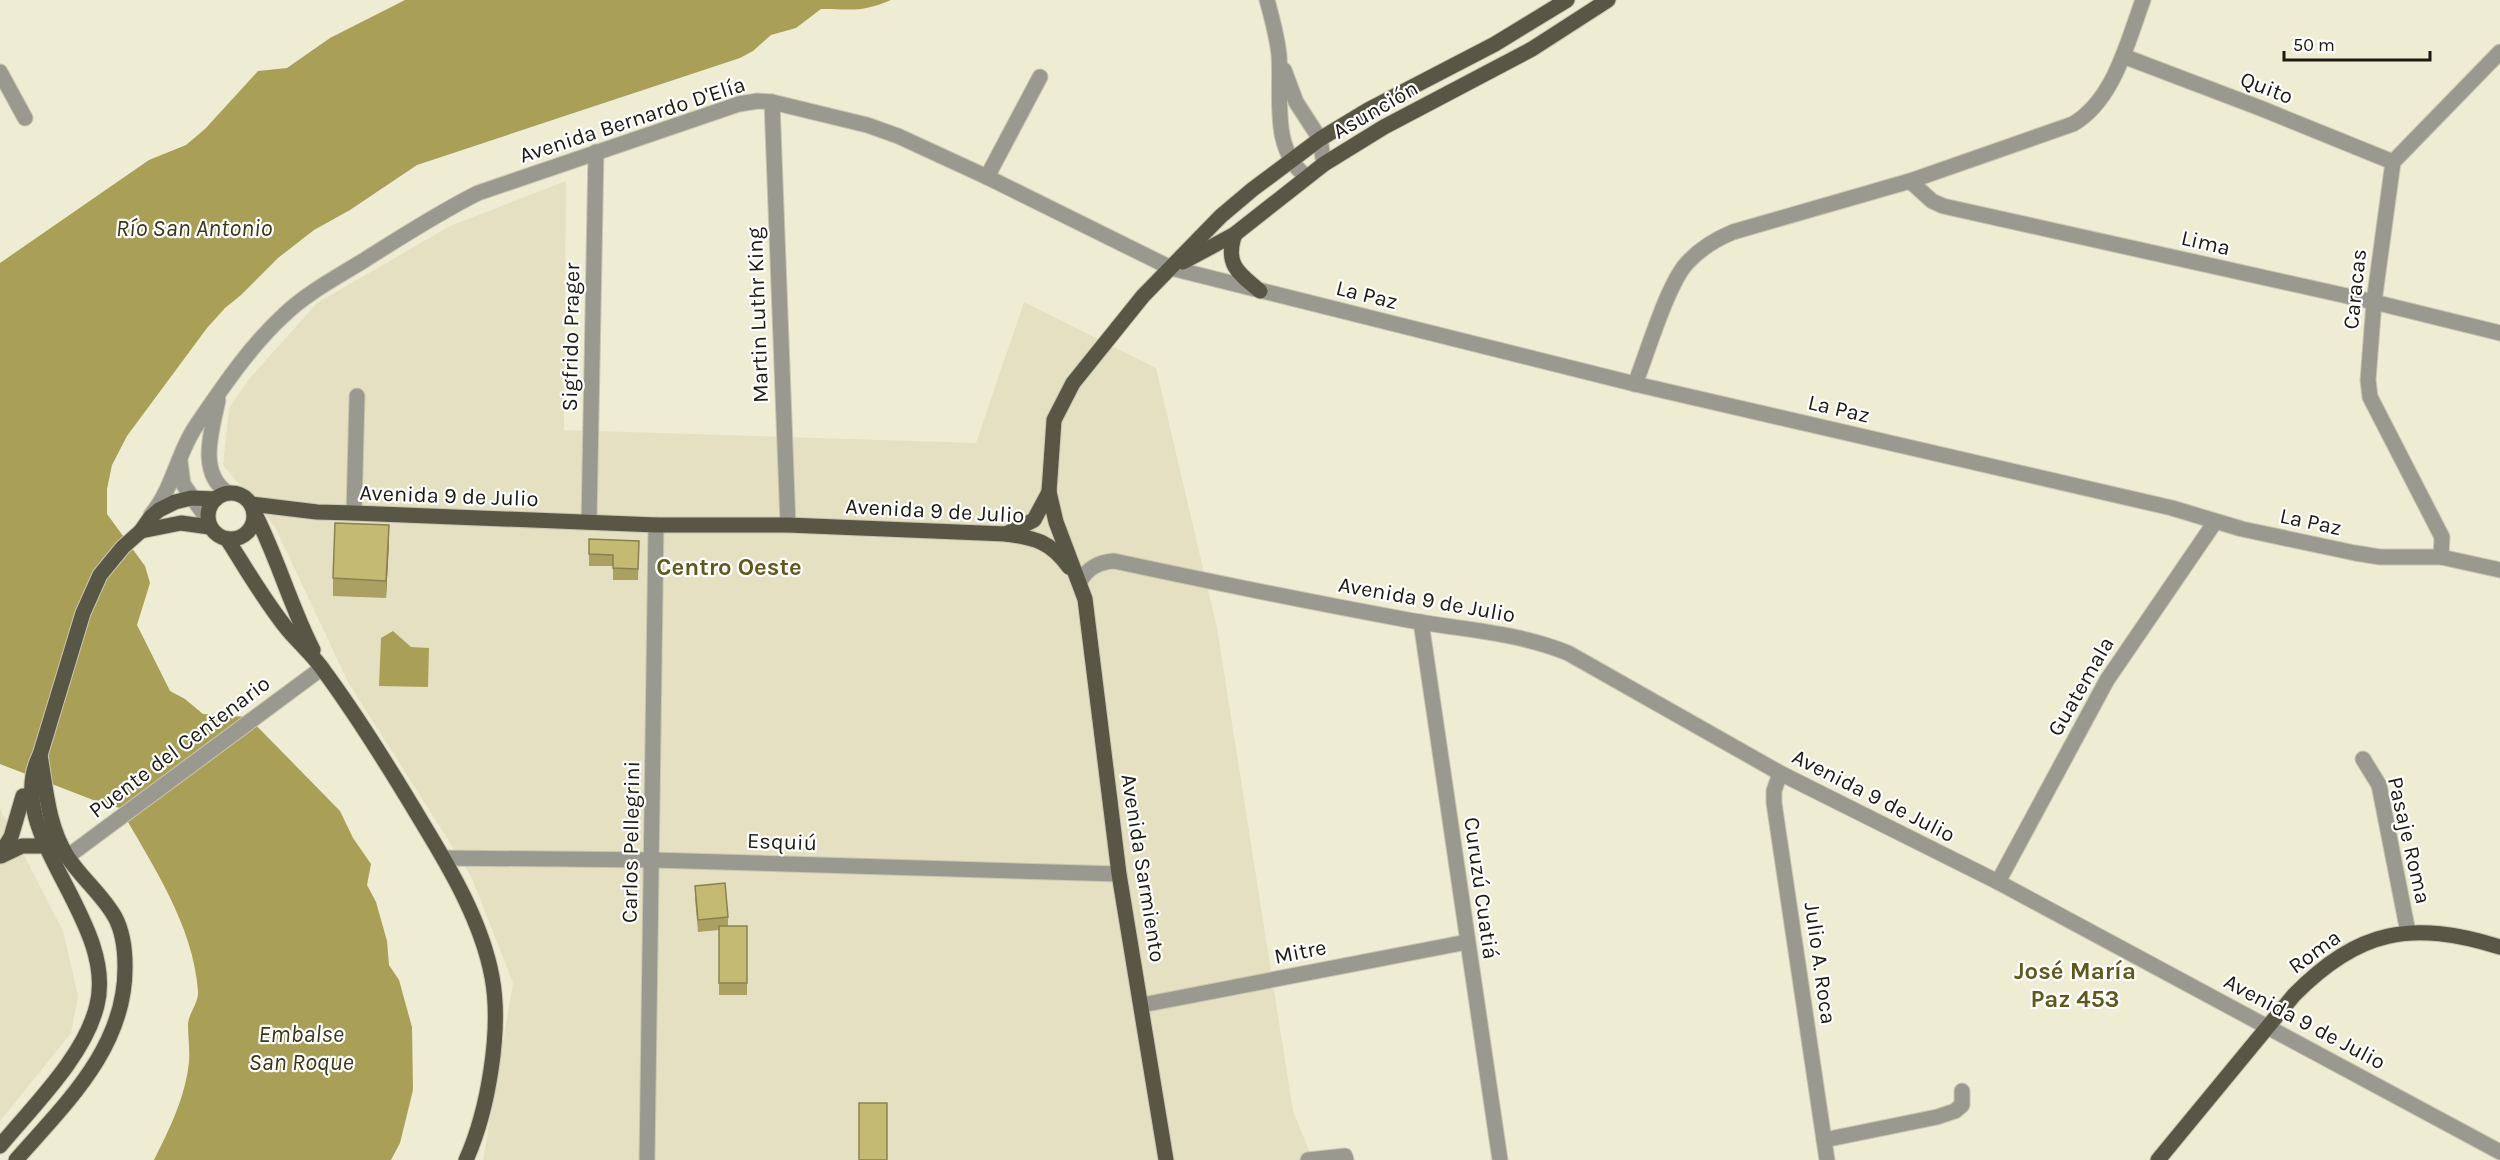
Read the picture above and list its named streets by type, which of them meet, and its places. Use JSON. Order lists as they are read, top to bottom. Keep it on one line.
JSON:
{"streets":{"main road":["Asunción","Avenida 9 de Julio","Avenida Sarmiento","Roma"],"street":["Quito","Avenida Bernardo D'Elía","Lima","Caracas","La Paz","Martin Luthr King","Sigfrido Prager","Guatemala","Puente del Centenario","Pasaje Roma","Esquiú","Carlos Pellegrini","Curuzú Cuatiá","Mitre","Julio A. Roca"]},"crossings":[["Quito","Caracas"],["Asunción","Avenida Bernardo D'Elía"],["Asunción","La Paz"],["Asunción","Avenida 9 de Julio"],["Asunción","Avenida Sarmiento"],["Avenida Bernardo D'Elía","La Paz"],["Avenida Bernardo D'Elía","Martin Luthr King"],["Avenida Bernardo D'Elía","Sigfrido Prager"],["Avenida Bernardo D'Elía","Avenida 9 de Julio"],["Lima","Caracas"],["Caracas","La Paz"],["La Paz","Guatemala"],["Martin Luthr King","Avenida 9 de Julio"],["Sigfrido Prager","Avenida 9 de Julio"],["Avenida 9 de Julio","Guatemala"],["Avenida 9 de Julio","Carlos Pellegrini"],["Avenida 9 de Julio","Avenida Sarmiento"],["Avenida 9 de Julio","Curuzú Cuatiá"],["Avenida 9 de Julio","Roma"],["Avenida 9 de Julio","Julio A. Roca"],["Pasaje Roma","Roma"],["Esquiú","Carlos Pellegrini"],["Esquiú","Avenida Sarmiento"],["Avenida Sarmiento","Mitre"],["Curuzú Cuatiá","Mitre"]],"districts":["Centro Oeste","José María Paz 453"],"water":["Río San Antonio","Embalse San Roque"],"scale_bar":"50 m"}
